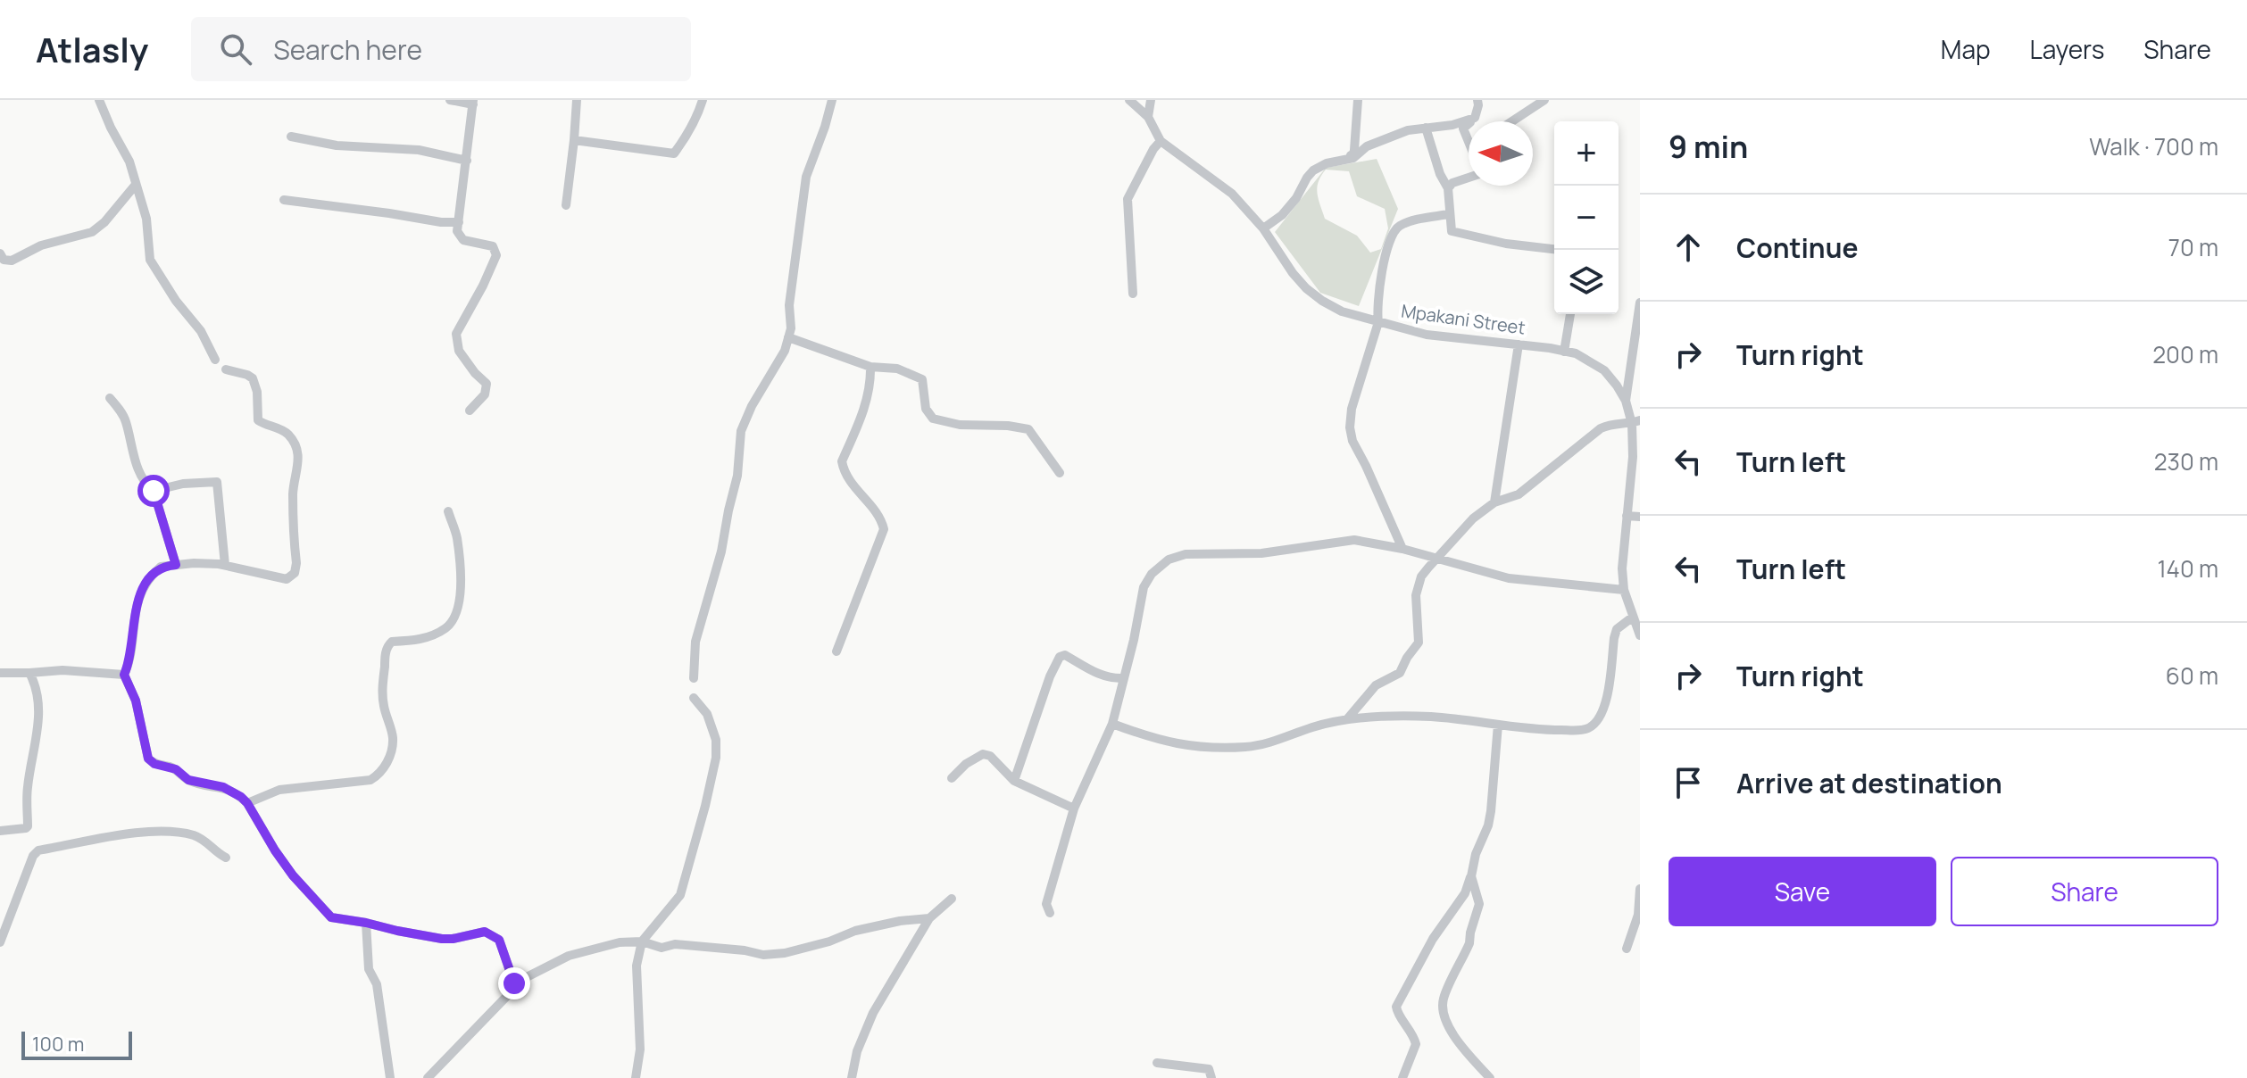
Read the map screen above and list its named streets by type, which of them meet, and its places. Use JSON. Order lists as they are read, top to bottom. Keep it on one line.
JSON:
{"streets":{"street":["Mpakani Street"]},"scale_bar":"100 m","north":"left","page":{"header":"Atlasly","search":"Search here","nav":["Map","Layers","Share"],"heading":["9 min","Walk · 700 m"],"map_buttons":["+","−"],"list":[["Continue","70 m"],["Turn right","200 m"],["Turn left","230 m"],["Turn left","140 m"],["Turn right","60 m"],"Arrive at destination"],"buttons":["Save","Share"],"scale":"100 m"}}
